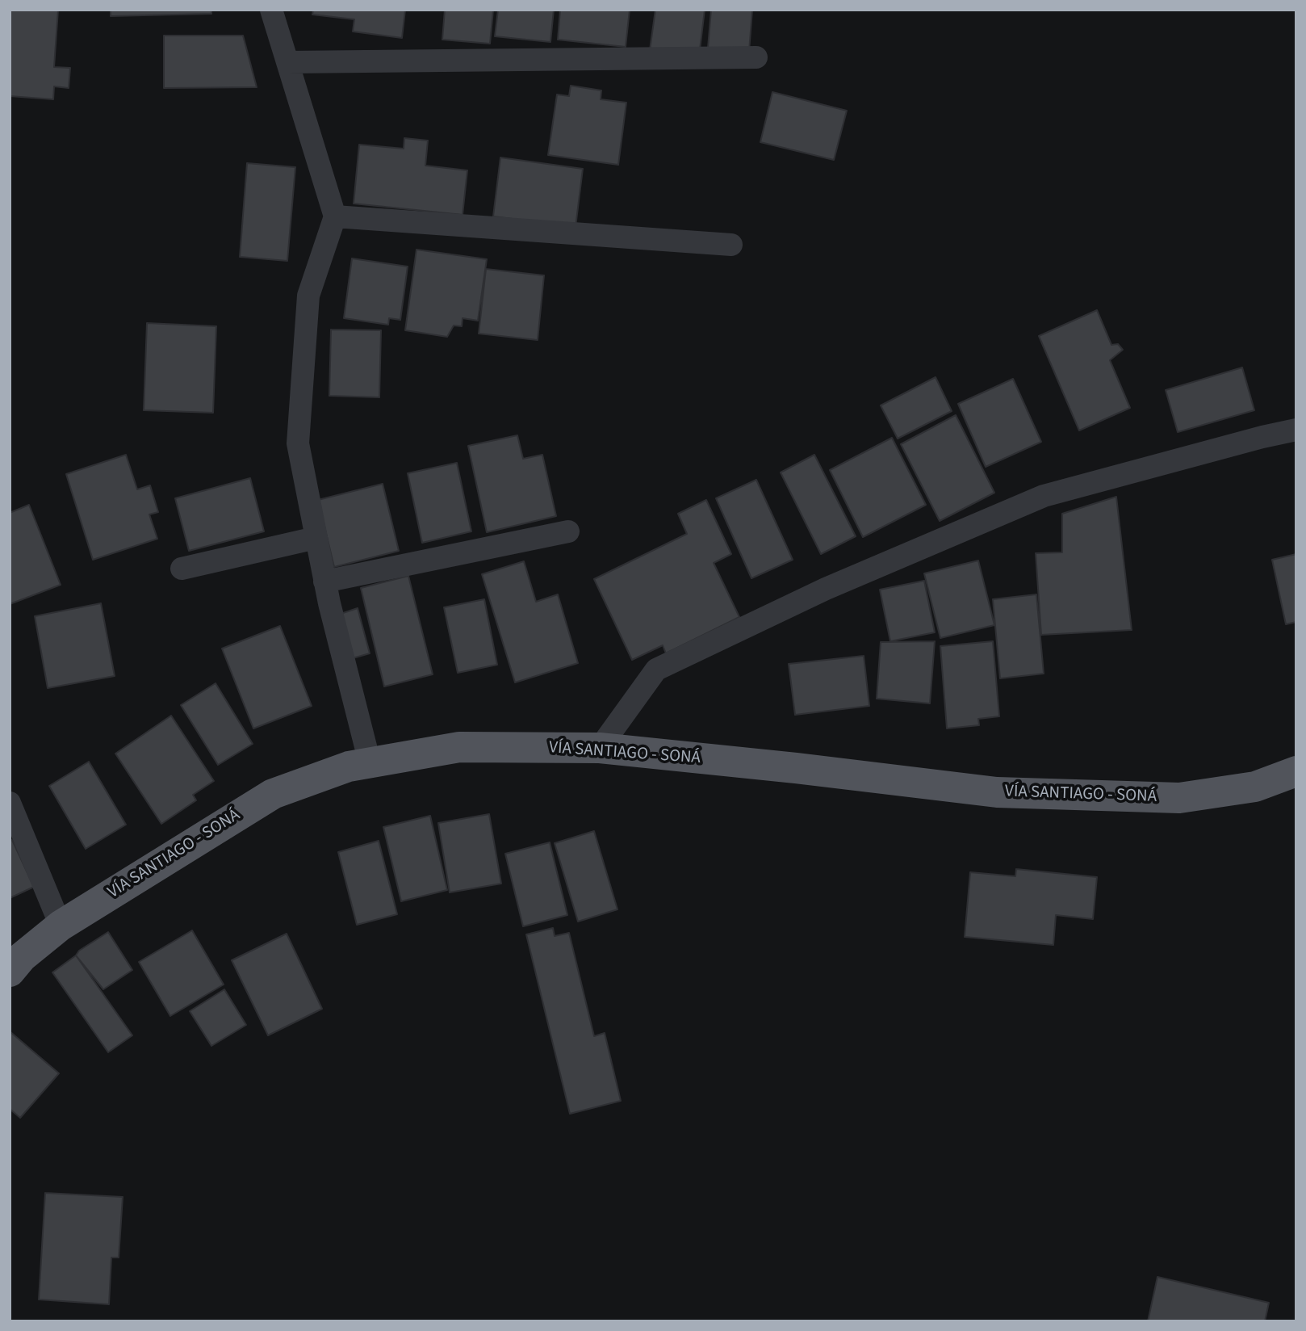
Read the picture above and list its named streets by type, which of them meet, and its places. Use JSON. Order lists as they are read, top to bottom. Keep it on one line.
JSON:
{"streets":{"main road":["VÍA SANTIAGO - SONÁ"]}}
